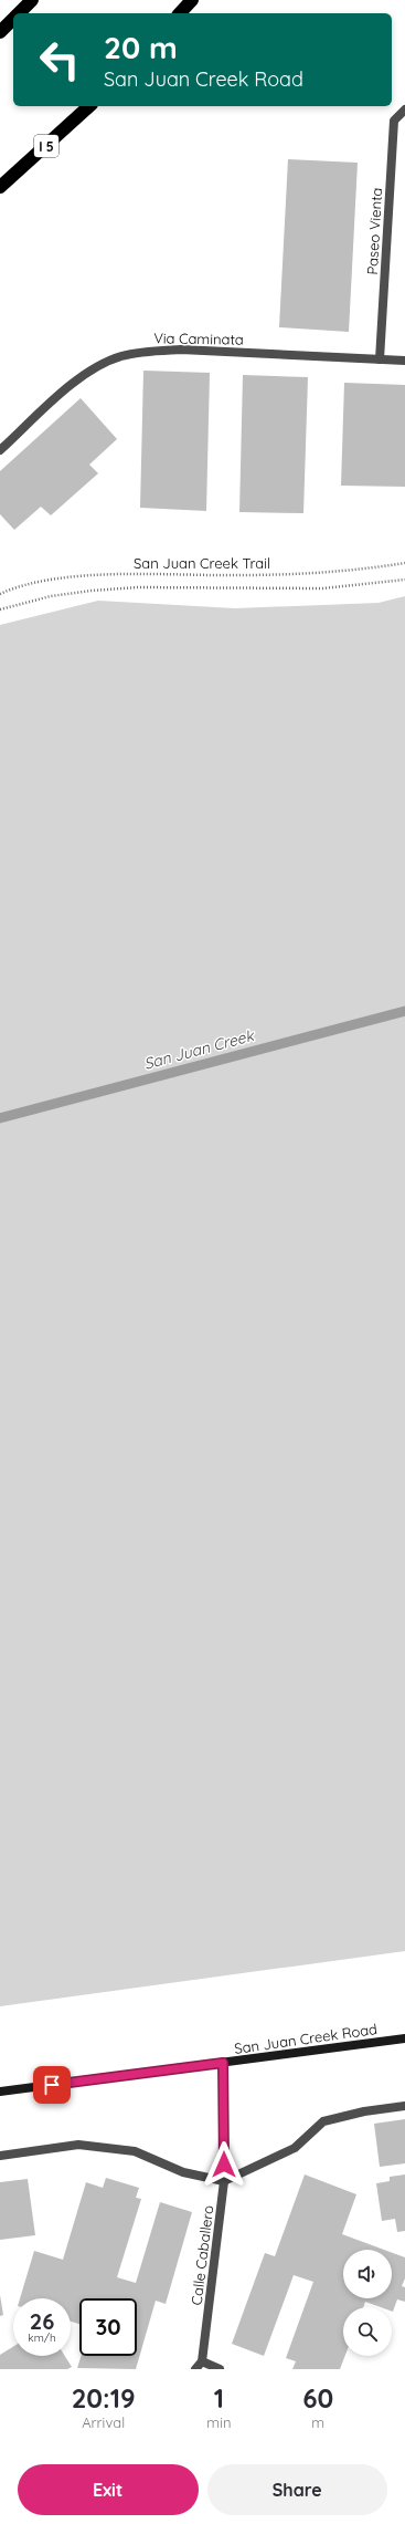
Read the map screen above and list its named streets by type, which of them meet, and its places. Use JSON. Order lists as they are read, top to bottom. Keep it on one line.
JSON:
{"streets":{"highway":["I 5"],"main road":["San Juan Creek Road"],"street":["Paseo Vienta","Via Caminata","Calle Caballero"],"path":["San Juan Creek Trail"]},"crossings":[["Paseo Vienta","Via Caminata"],["San Juan Creek Road","Calle Caballero"]],"water":["San Juan Creek"],"page":{"turn":["20 m","San Juan Creek Road"],"speed":"26 km/h","limit":"30","eta":["20:19","Arrival","1","min","60","m"],"buttons":["Exit","Share"]}}
